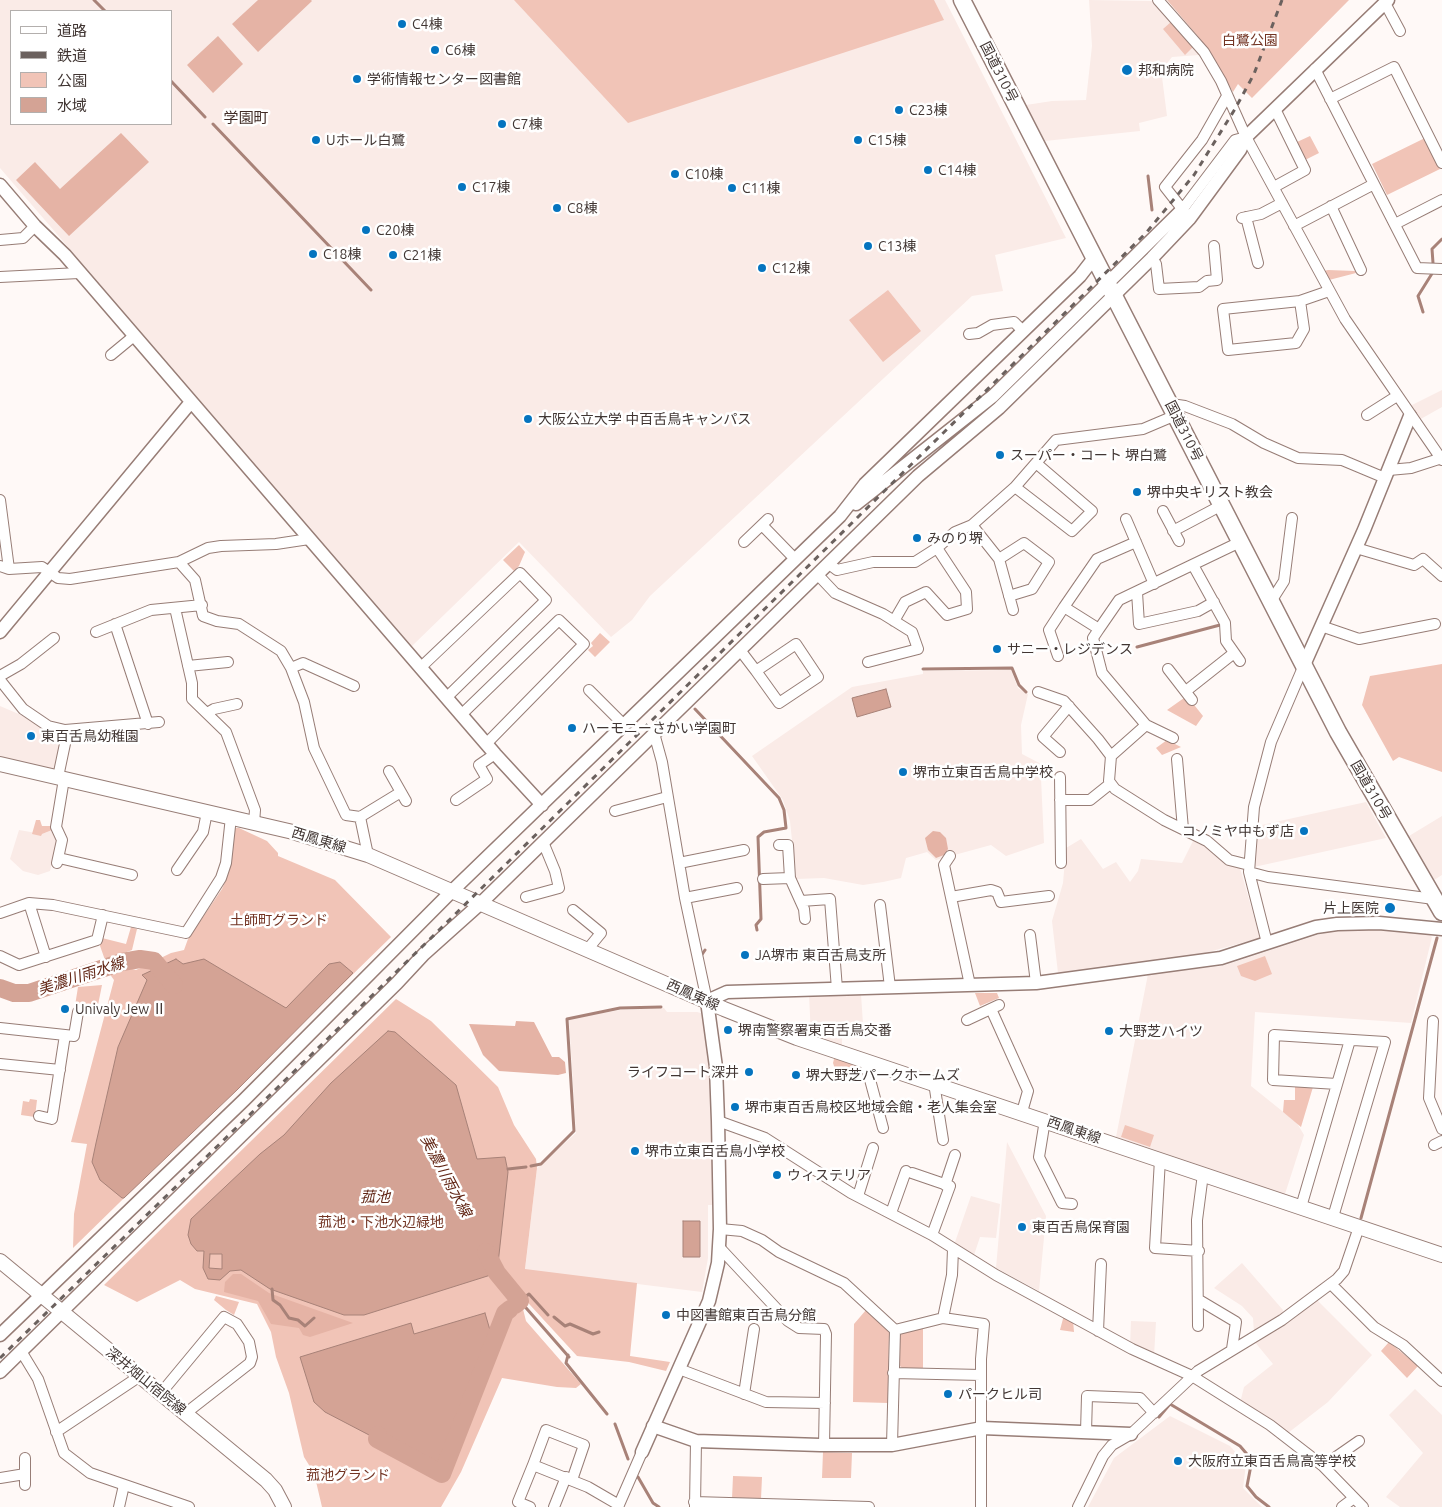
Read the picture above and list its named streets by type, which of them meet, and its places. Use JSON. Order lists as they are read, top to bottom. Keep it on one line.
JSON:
{"streets":{"highway":["国道310号"],"main road":["西鳳東線","深井畑山宿院線"]},"districts":["学園町"],"water":["美濃川雨水線","菰池"],"parks":["白鷺公園","土師町グランド","菰池・下池水辺緑地","菰池グランド"],"places":["C4棟","C6棟","邦和病院","学術情報センター図書館","C23棟","C7棟","Uホール白鷺","C15棟","C14棟","C10棟","C17棟","C11棟","C8棟","C20棟","C13棟","C18棟","C21棟","C12棟","大阪公立大学 中百舌鳥キャンパス","スーパー・コート 堺白鷺","堺中央キリスト教会","みのり堺","サニー・レジデンス","ハーモニーさかい学園町","東百舌鳥幼稚園","堺市立東百舌鳥中学校","コノミヤ中もず店","片上医院","JA堺市 東百舌鳥支所","Univaly Jew Ⅱ","堺南警察署東百舌鳥交番","大野芝ハイツ","ライフコート深井","堺大野芝パークホームズ","堺市東百舌鳥校区地域会館・老人集会室","堺市立東百舌鳥小学校","ウィステリア","東百舌鳥保育園","中図書館東百舌鳥分館","パークヒル司","大阪府立東百舌鳥高等学校"],"legend":["道路","鉄道","公園","水域"]}
